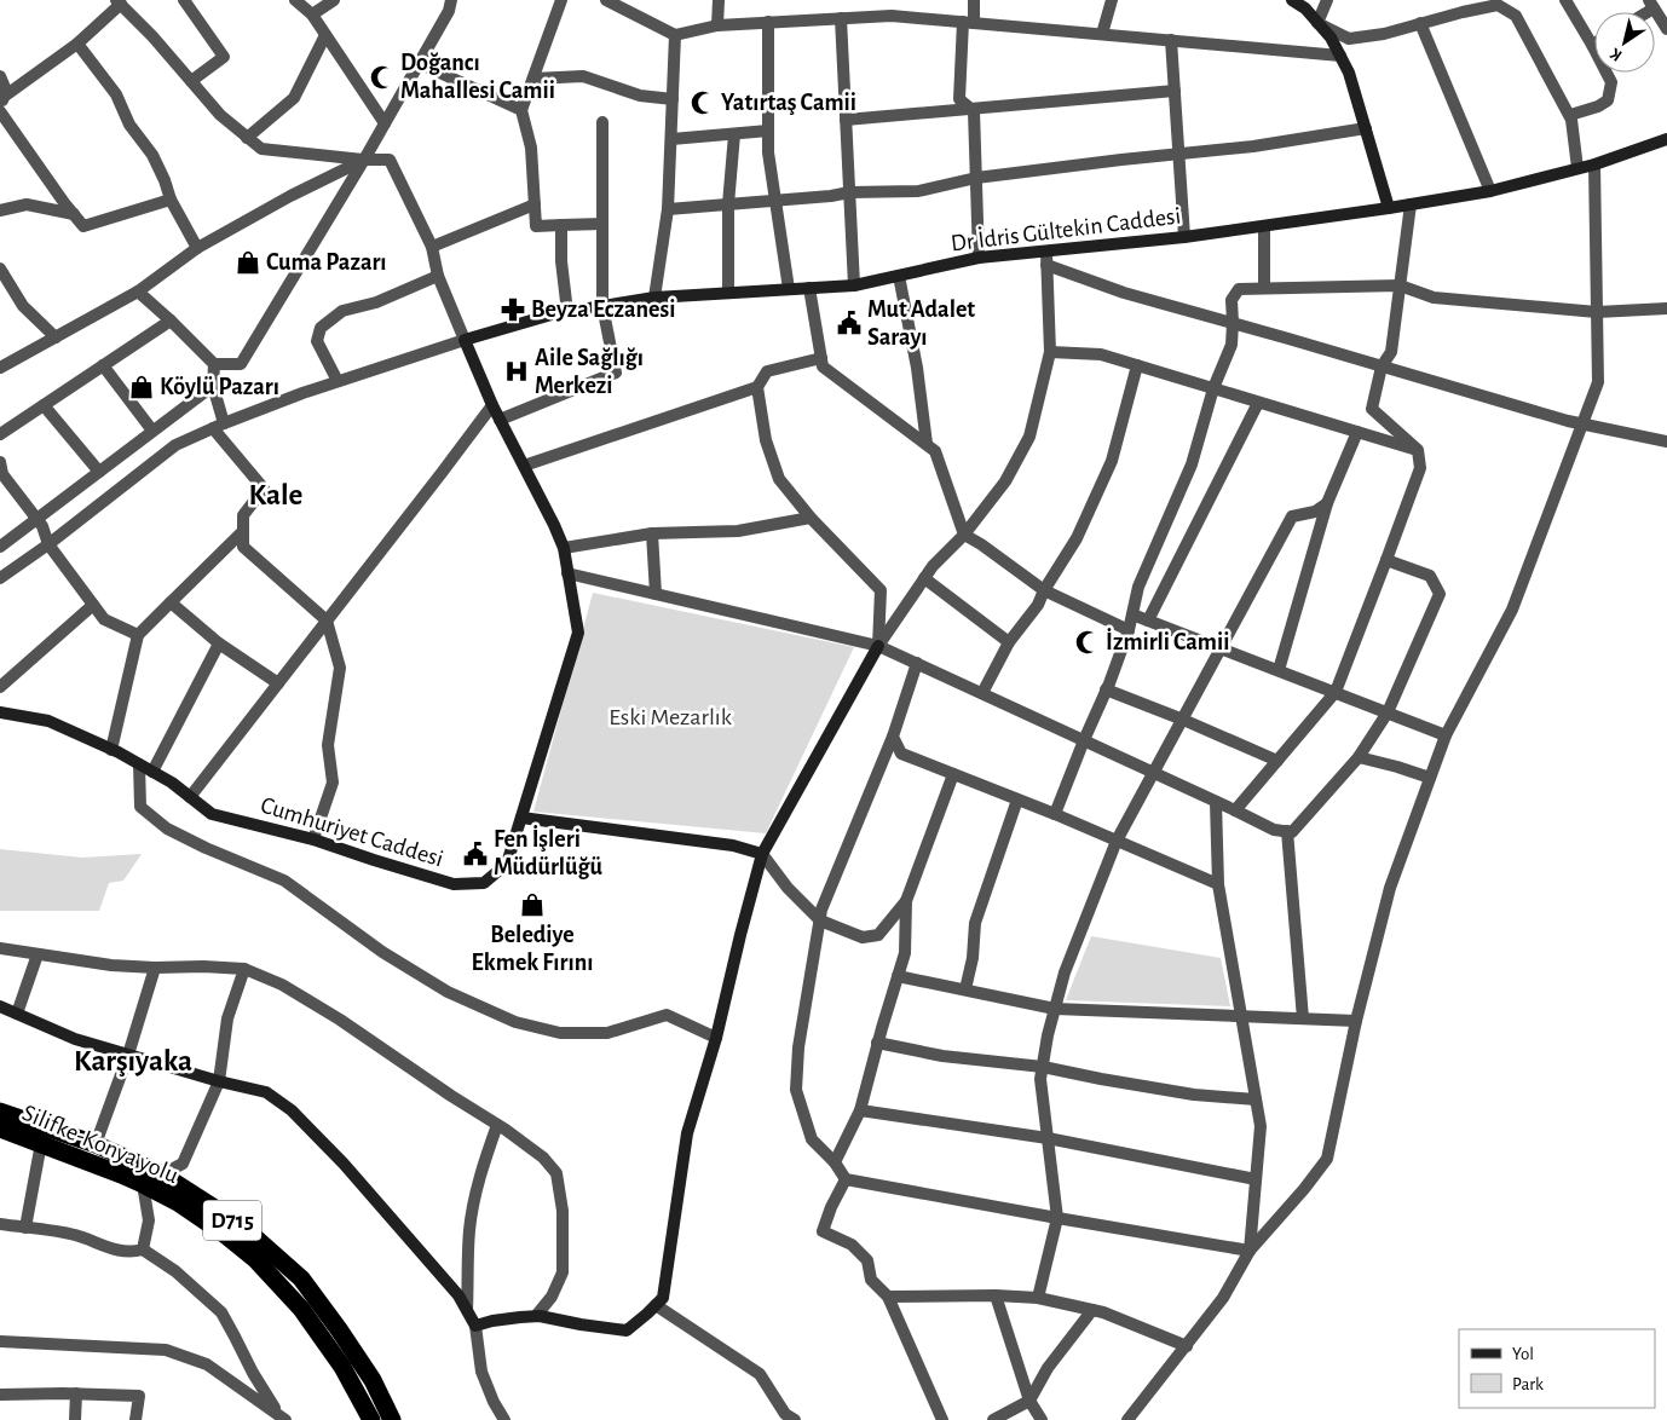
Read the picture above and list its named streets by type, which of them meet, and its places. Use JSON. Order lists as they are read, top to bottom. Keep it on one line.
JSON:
{"streets":{"highway":["Silifke-Konya yolu","D715"],"street":["Dr İdris Gültekin Caddesi","Cumhuriyet Caddesi"]},"districts":["Kale","Karşıyaka"],"parks":["Eski Mezarlık"],"places":{"mosque":["Doğancı Mahallesi Camii","Yatırtaş Camii","İzmirli Camii"],"shop":["Cuma Pazarı","Köylü Pazarı","Belediye Ekmek Fırını"],"pharmacy":["Beyza Eczanesi"],"public building":["Mut Adalet Sarayı","Fen İşleri Müdürlüğü"],"hospital":["Aile Sağlığı Merkezi"]},"legend":["Yol","Park"],"north":"bottom left"}
